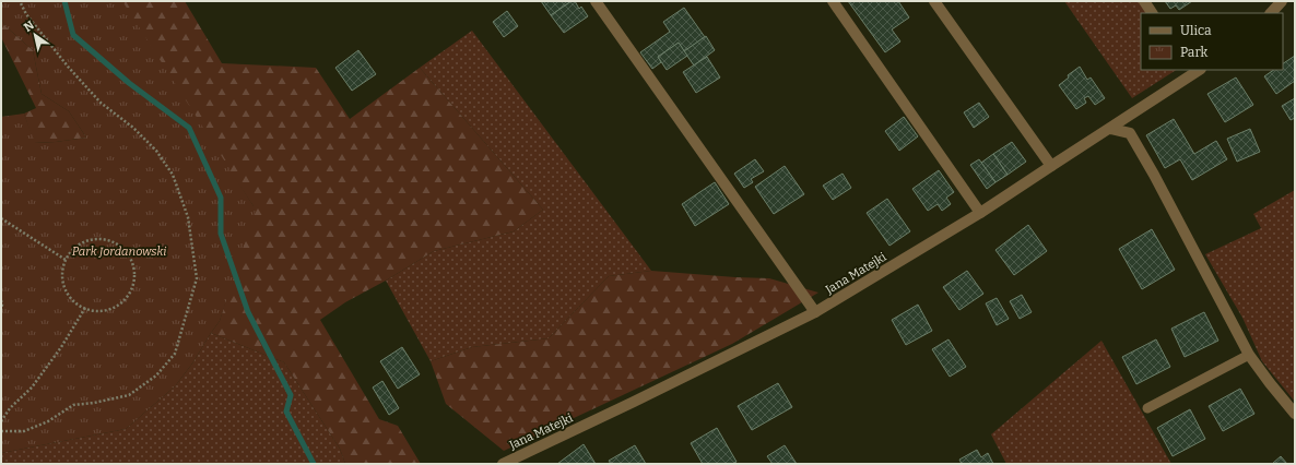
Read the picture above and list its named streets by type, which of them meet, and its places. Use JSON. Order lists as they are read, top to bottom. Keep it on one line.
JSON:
{"streets":{"street":["Jana Matejki"]},"parks":["Park Jordanowski"],"legend":["Ulica","Park"],"north":"top left"}
